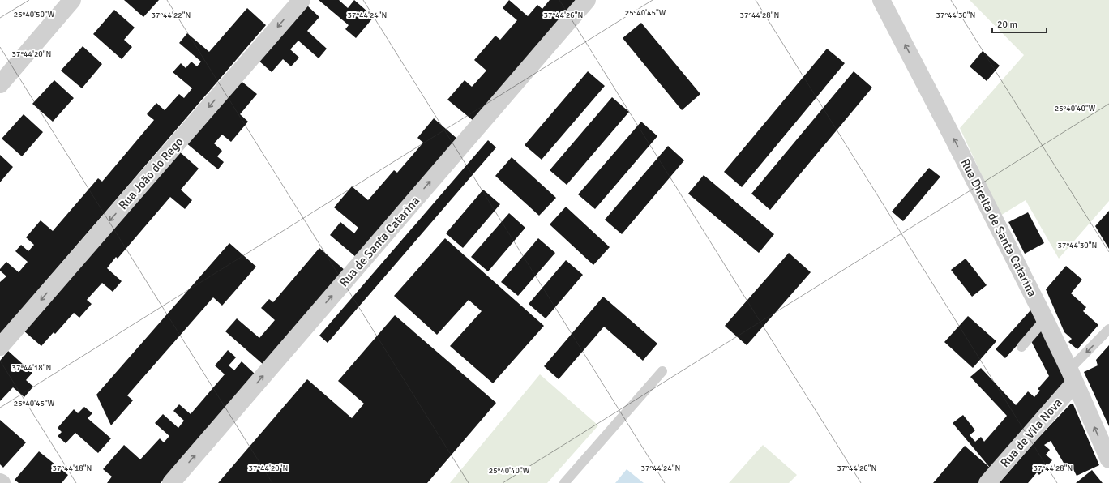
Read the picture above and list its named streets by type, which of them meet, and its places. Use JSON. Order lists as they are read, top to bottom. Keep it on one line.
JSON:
{"streets":{"street":["Rua João do Rego","Rua Direita de Santa Catarina","Rua de Santa Catarina","Rua de Vila Nova"]},"crossings":[["Rua Direita de Santa Catarina","Rua de Vila Nova"]],"one_way":["Rua João do Rego","Rua Direita de Santa Catarina","Rua de Santa Catarina"],"scale_bar":"20 m","coordinates":["25°40'45\"W","25°40'50\"W","37°44'26\"N","37°44'28\"N","37°44'22\"N","37°44'24\"N","37°44'30\"N","37°44'20\"N","25°40'40\"W","37°44'18\"N"]}
